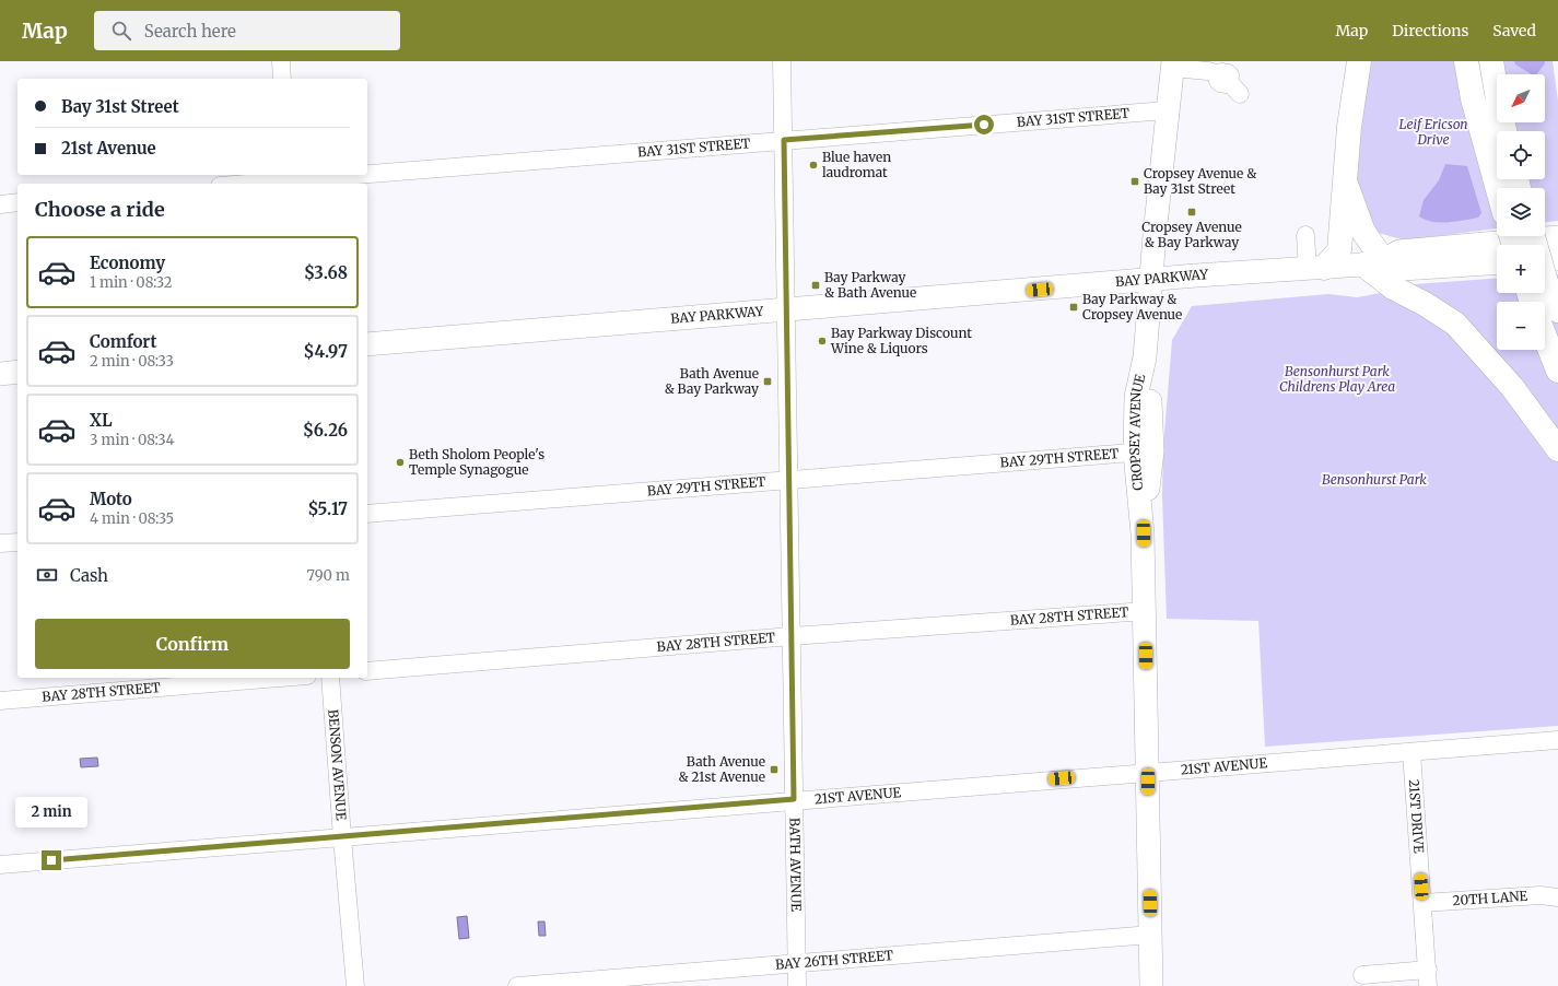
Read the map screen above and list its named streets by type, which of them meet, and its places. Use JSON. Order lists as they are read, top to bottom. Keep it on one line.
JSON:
{"streets":{"main road":["BAY PARKWAY","CROPSEY AVENUE"],"street":["BAY 31ST STREET","BAY 29TH STREET","BAY 28TH STREET","BENSON AVENUE","21ST AVENUE","21ST DRIVE","BATH AVENUE","20TH LANE","BAY 26TH STREET"]},"crossings":[["BAY 31ST STREET","CROPSEY AVENUE"],["BAY 31ST STREET","BATH AVENUE"],["BAY PARKWAY","CROPSEY AVENUE"],["BAY PARKWAY","BATH AVENUE"],["CROPSEY AVENUE","BAY 29TH STREET"],["CROPSEY AVENUE","BAY 28TH STREET"],["CROPSEY AVENUE","21ST AVENUE"],["CROPSEY AVENUE","BAY 26TH STREET"],["BAY 29TH STREET","BATH AVENUE"],["BAY 28TH STREET","BATH AVENUE"],["BENSON AVENUE","21ST AVENUE"],["21ST AVENUE","21ST DRIVE"],["21ST AVENUE","BATH AVENUE"],["21ST DRIVE","20TH LANE"],["BATH AVENUE","BAY 26TH STREET"]],"parks":["Leif Ericson Drive","Bensonhurst Park Childrens Play Area","Bensonhurst Park"],"places":{"other":["Blue haven laudromat","Bay Parkway Discount Wine & Liquors","Beth Sholom People's Temple Synagogue"],"transit":["Cropsey Avenue & Bay 31st Street","Cropsey Avenue & Bay Parkway","Bay Parkway & Bath Avenue","Bay Parkway & Cropsey Avenue","Bath Avenue & Bay Parkway","Bath Avenue & 21st Avenue"]},"north":"bottom left","page":{"header":"Map","search":"Search here","nav":["Map","Directions","Saved"],"map_buttons":["+","−"],"banner":["Bay 31st Street","21st Avenue"],"heading":"Choose a ride","list":[{"name":"Economy","note":"1 min · 08:32","value":"$3.68"},{"name":"Comfort","note":"2 min · 08:33","value":"$4.97"},{"name":"XL","note":"3 min · 08:34","value":"$6.26"},{"name":"Moto","note":"4 min · 08:35","value":"$5.17"}],"pay":["Cash","790 m"],"buttons":"Confirm","bubble":"2 min"}}
